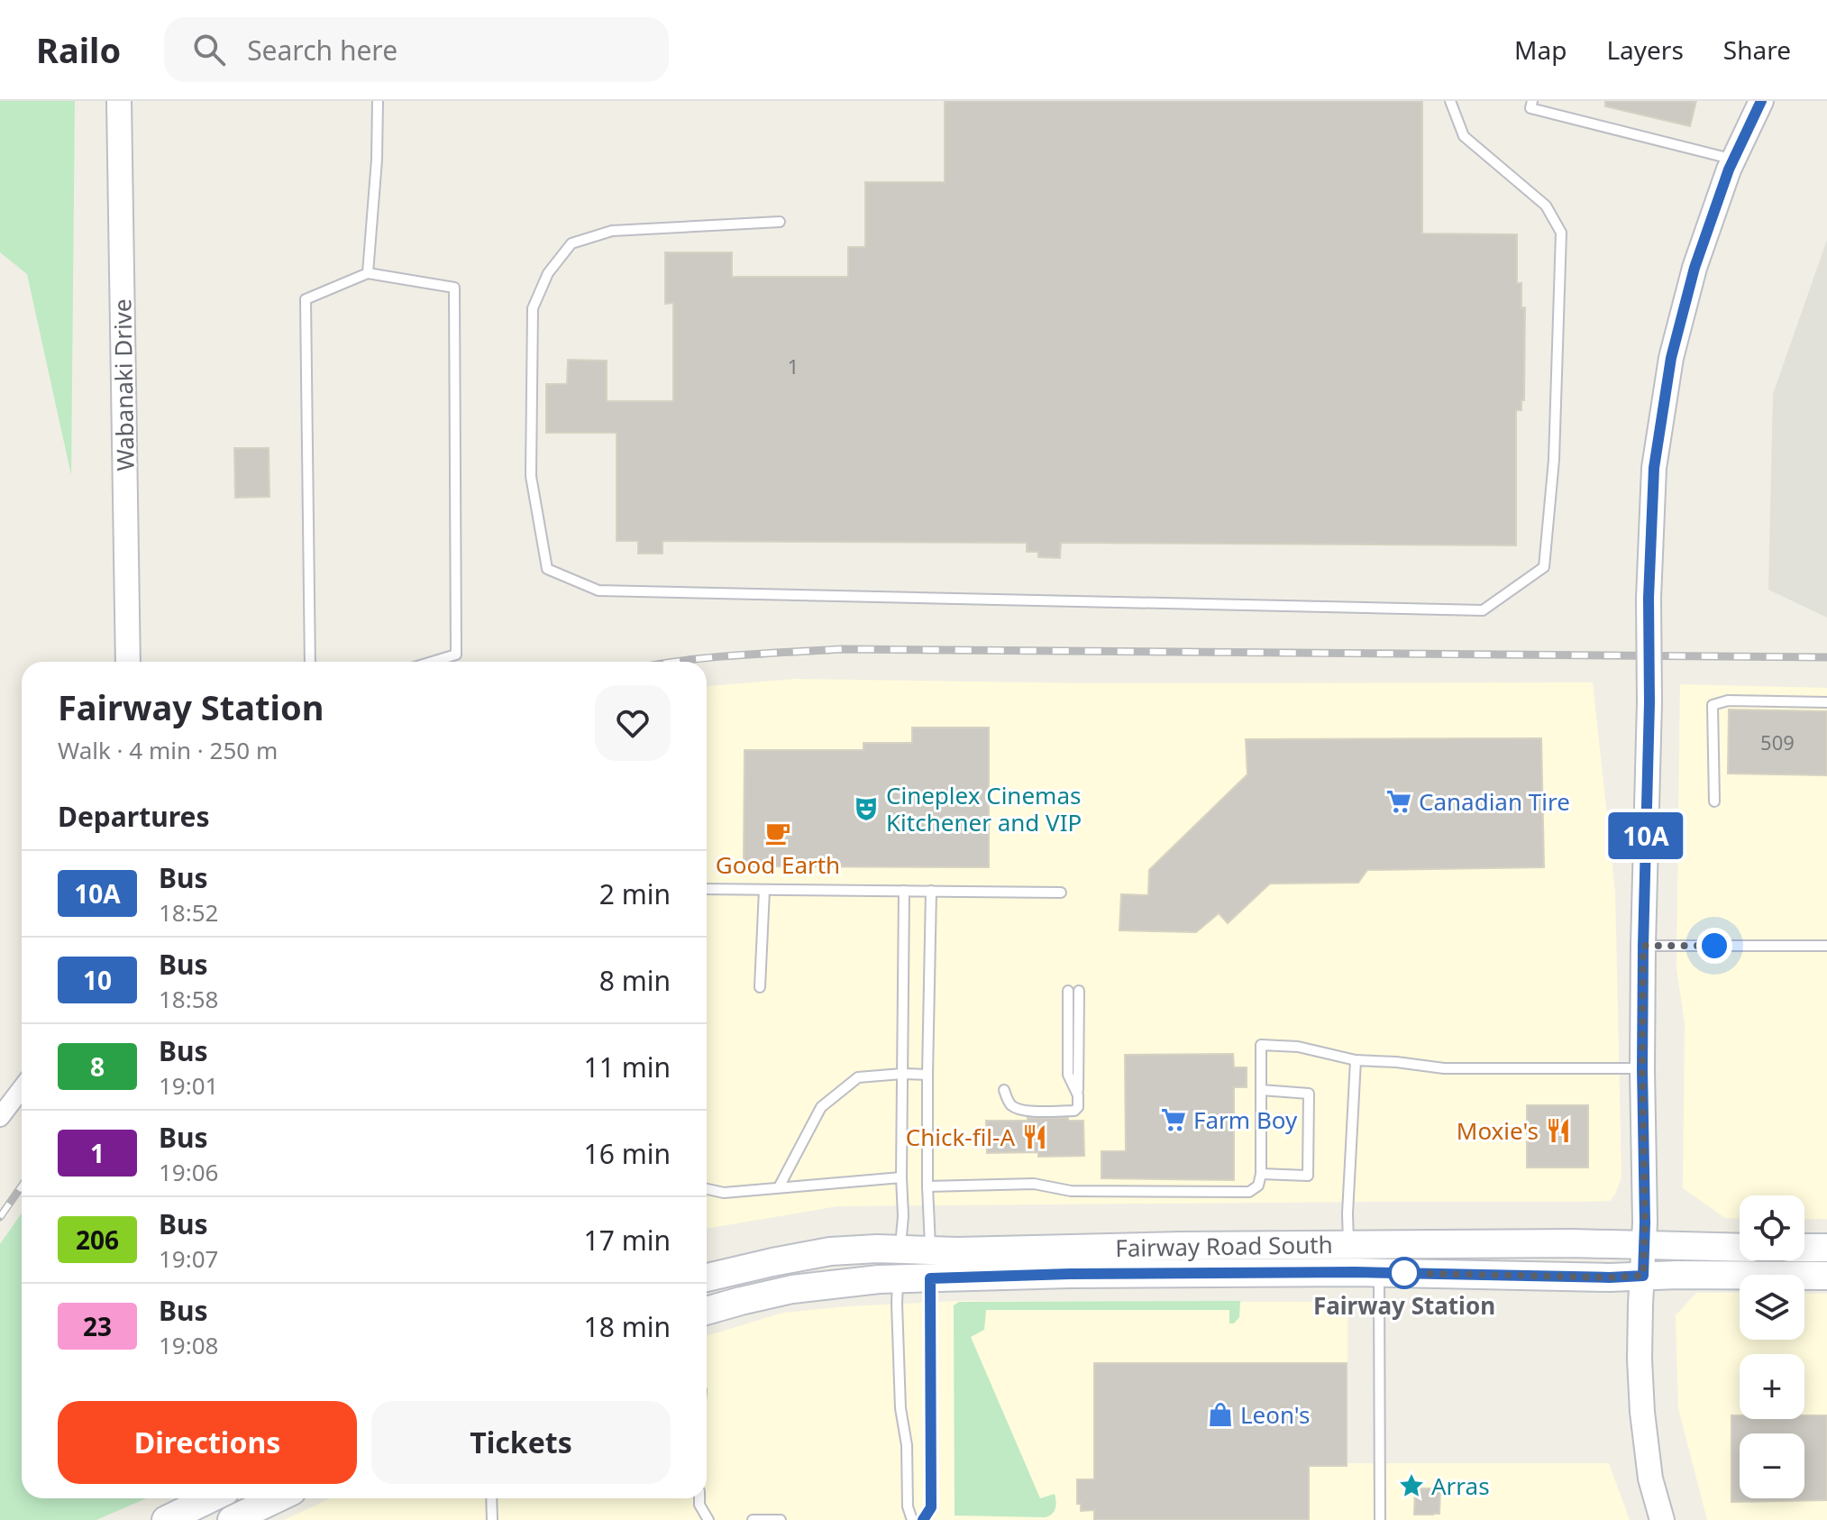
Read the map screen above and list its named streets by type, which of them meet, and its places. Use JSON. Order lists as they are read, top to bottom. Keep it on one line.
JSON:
{"streets":{"main road":["Fairway Road South"],"street":["Wabanaki Drive"]},"places":{"supermarket":["Canadian Tire","Farm Boy"],"theatre":["Cineplex Cinemas Kitchener and VIP"],"cafe":["Good Earth"],"restaurant":["Moxie's","Chick-fil-A"],"other":["Fairway Station"],"shop":["Leon's"],"place":["Arras"]},"lines":["bus line 10A"],"house_numbers":["1","509"],"page":{"header":"Railo","search":"Search here","nav":["Map","Layers","Share"],"on_map":"10A","heading":[["Fairway Station","Walk · 4 min · 250 m"],"Departures"],"list":[{"mark":"10A","name":"Bus","note":"18:52","value":"2 min"},{"mark":"10","name":"Bus","note":"18:58","value":"8 min"},{"mark":"8","name":"Bus","note":"19:01","value":"11 min"},{"mark":"1","name":"Bus","note":"19:06","value":"16 min"},{"mark":"206","name":"Bus","note":"19:07","value":"17 min"},{"mark":"23","name":"Bus","note":"19:08","value":"18 min"}],"map_buttons":["+","−"],"buttons":["Directions","Tickets"]}}
